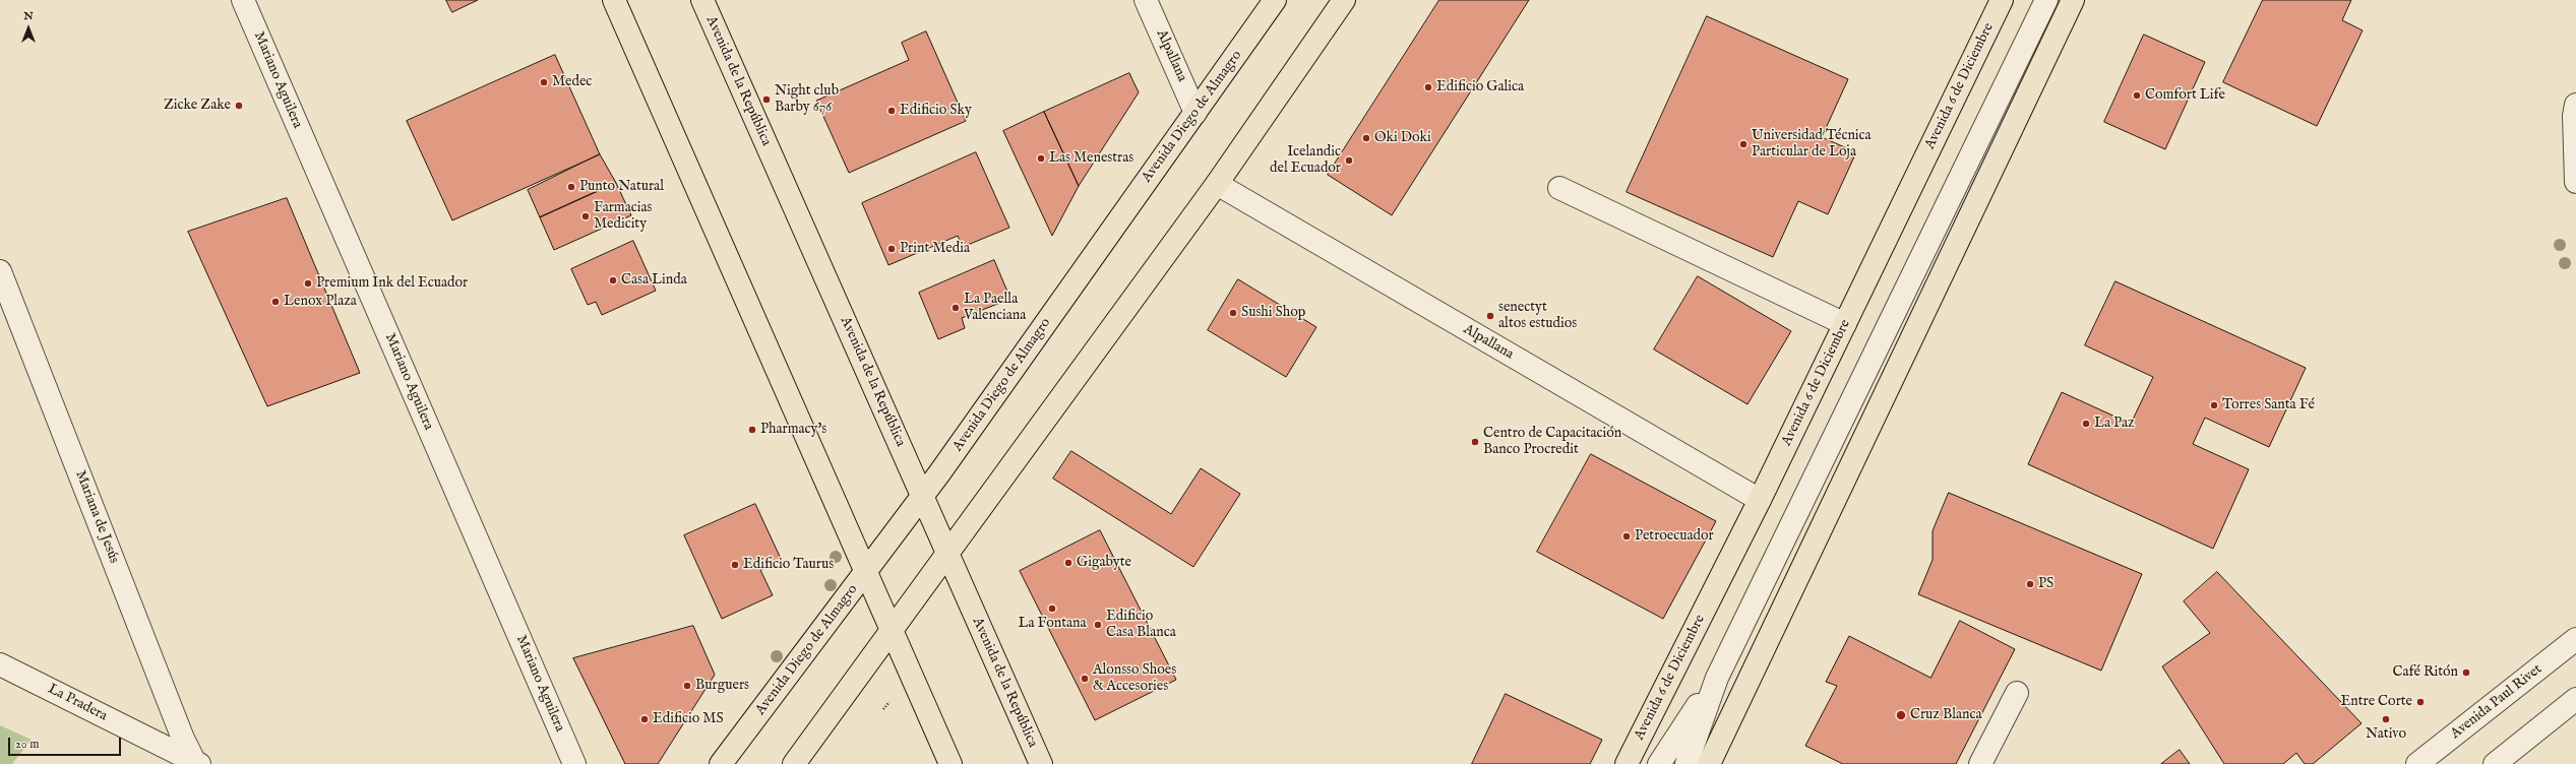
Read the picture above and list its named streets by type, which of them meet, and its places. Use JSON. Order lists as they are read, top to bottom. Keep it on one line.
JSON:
{"streets":{"main road":["Avenida de la República","Avenida 6 de Diciembre","Avenida Diego de Almagro"],"street":["Alpallana","Mariano Aguilera","Mariana de Jesús","Avenida Paul Rivet","La Pradera"]},"crossings":[["Alpallana","Avenida 6 de Diciembre"],["Alpallana","Avenida Diego de Almagro"],["Avenida de la República","Avenida Diego de Almagro"],["Mariana de Jesús","La Pradera"]],"places":["Medec","Edificio Galica","Comfort Life","Night club Barby 676","Zicke Zake","Edificio Sky","Oki Doki","Universidad Técnica Particular de Loja","Las Menestras","Icelandic del Ecuador","Punto Natural","Farmacias Medicity","Print Media","Casa Linda","Premium Ink del Ecuador","Lenox Plaza","La Paella Valenciana","Sushi Shop","senectyt altos estudios","Torres Santa Fé","La Paz","Pharmacy's","Centro de Capacitación Banco Procredit","Petroecuador","Gigabyte","Edificio Taurus","PS","La Fontana","Edificio Casa Blanca","Café Ritón","Alonsso Shoes & Accesories","Burguers","Entre Corte","Cruz Blanca","Edificio MS","Nativo"],"scale_bar":"20 m","north":"top"}
